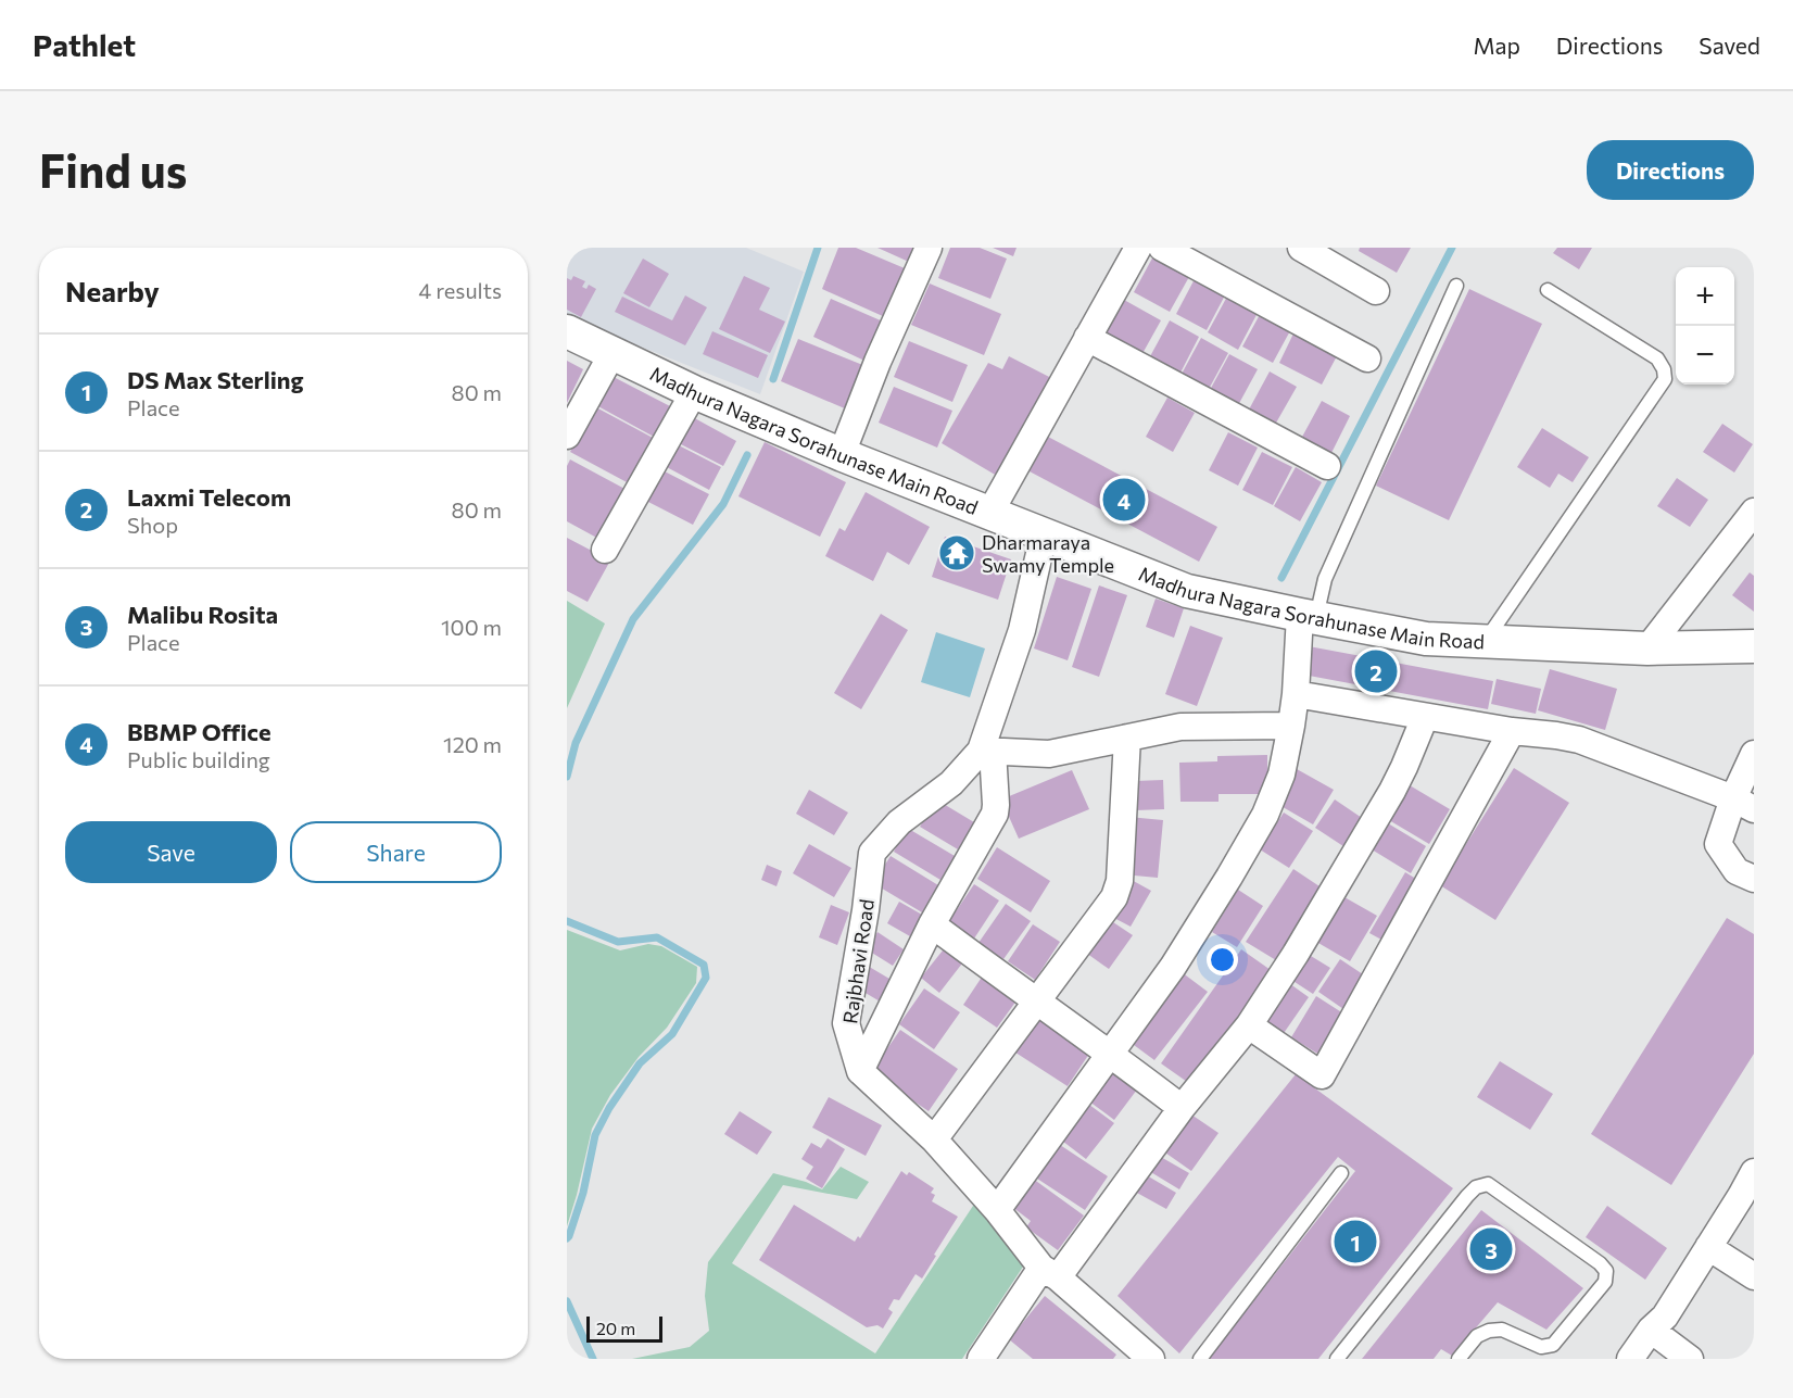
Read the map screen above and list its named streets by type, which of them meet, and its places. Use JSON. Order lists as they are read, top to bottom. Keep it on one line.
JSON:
{"streets":{"street":["Madhura Nagara Sorahunase Main Road","Rajbhavi Road"]},"crossings":[["Madhura Nagara Sorahunase Main Road","Rajbhavi Road"]],"places":{"temple":["Dharmaraya Swamy Temple"]},"scale_bar":"20 m","page":{"header":"Pathlet","nav":["Map","Directions","Saved"],"buttons":["Directions",["Save","Share"]],"title":"Find us","heading":["Nearby","4 results"],"map_buttons":["+","−"],"list":[{"mark":"1","name":"DS Max Sterling","note":"Place","value":"80 m"},{"mark":"2","name":"Laxmi Telecom","note":"Shop","value":"80 m"},{"mark":"3","name":"Malibu Rosita","note":"Place","value":"100 m"},{"mark":"4","name":"BBMP Office","note":"Public building","value":"120 m"}],"pins":["4","2","1","3"],"scale":"20 m"}}
